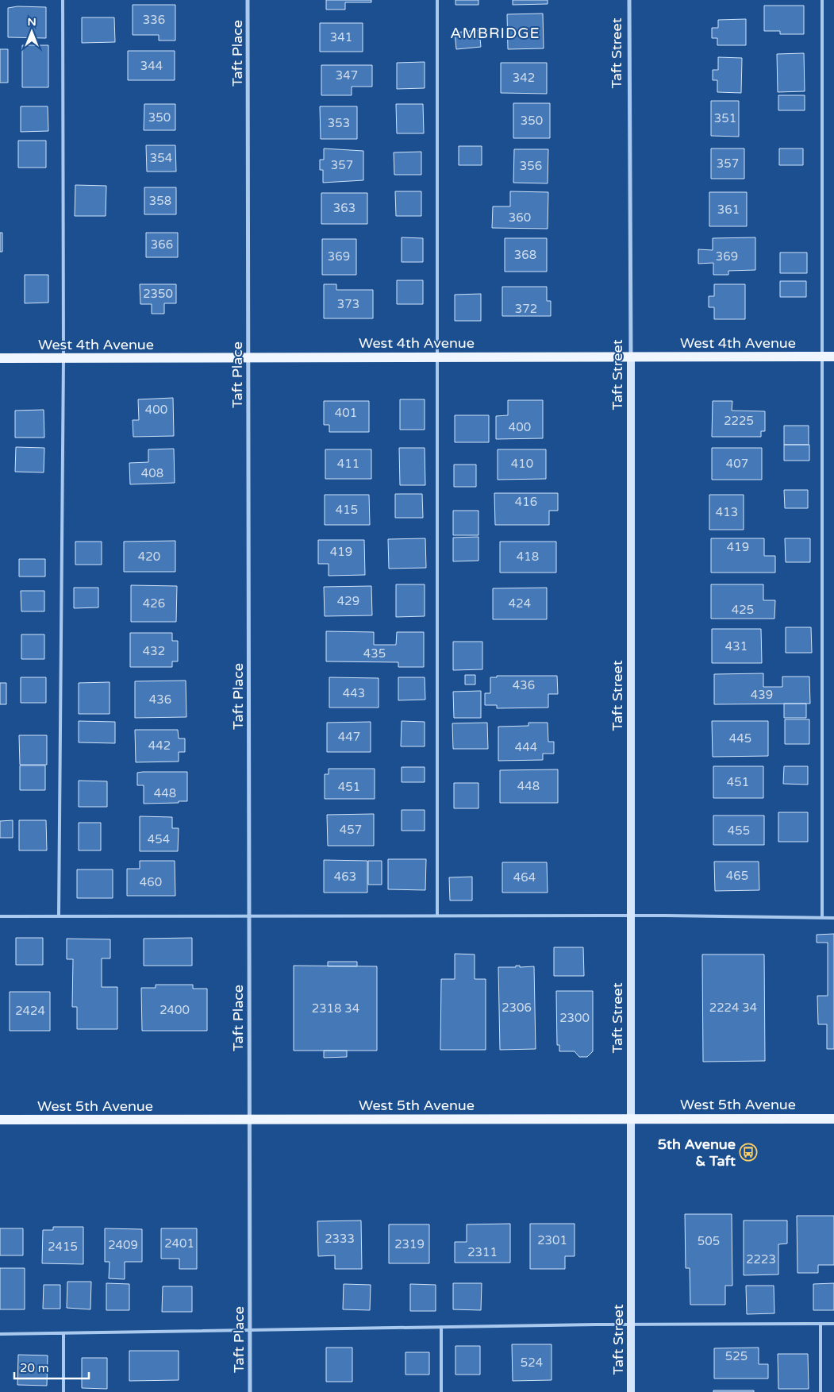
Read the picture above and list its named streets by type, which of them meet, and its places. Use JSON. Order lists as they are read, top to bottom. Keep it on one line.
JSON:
{"streets":{"main road":["West 4th Avenue","West 5th Avenue"],"street":["Taft Place","Taft Street"]},"crossings":[["Taft Place","West 4th Avenue"],["Taft Place","West 5th Avenue"],["Taft Street","West 4th Avenue"],["Taft Street","West 5th Avenue"]],"districts":["AMBRIDGE"],"places":{"bus stop":["5th Avenue & Taft"]},"house_numbers":["336","341","344","347","342","350","351","350","353","354","357","357","356","358","363","361","360","366","368","369","369","2350","373","372","400","401","2225","400","411","410","407","408","416","415","413","419","419","420","418","429","426","424","425","431","432","435","436","443","439","436","447","445","442","444","451","448","451","448","457","455","454","465","463","464","460","2306","2224 34","2318 34","2400","2424","2300","2333","2301","505","2401","2319","2409","2415","2311","2223","525","524"],"scale_bar":"20 m","north":"top"}
